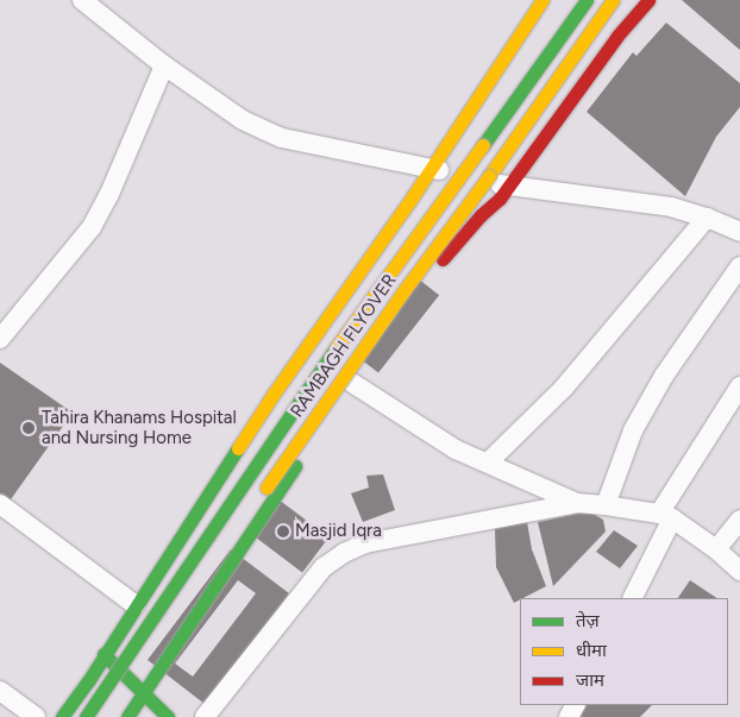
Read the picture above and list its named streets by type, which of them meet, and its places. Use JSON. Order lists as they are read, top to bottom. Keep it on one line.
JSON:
{"streets":{"main road":["RAMBAGH FLYOVER"]},"places":["Tahira Khanams Hospital and Nursing Home","Masjid Iqra"],"legend":["तेज़","धीमा","जाम"]}
